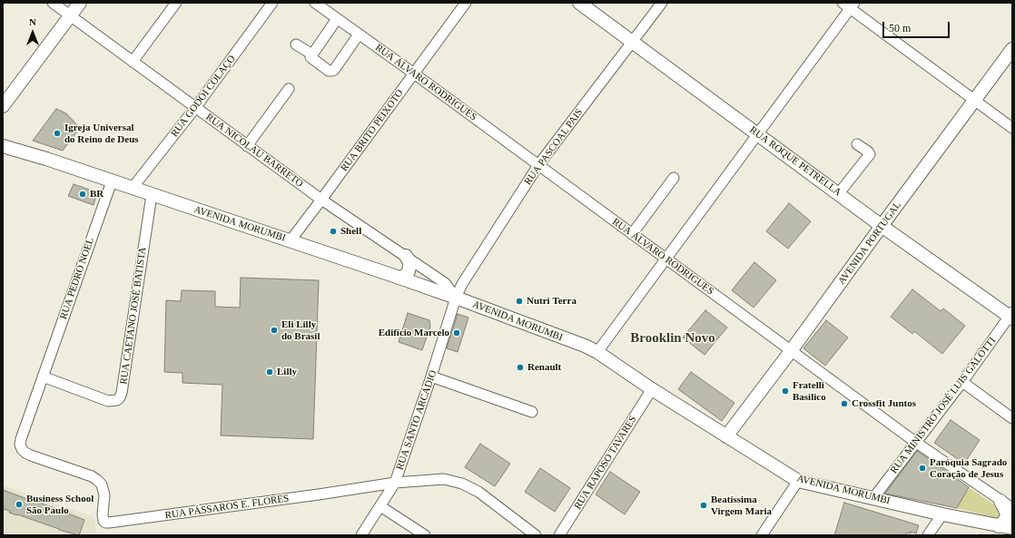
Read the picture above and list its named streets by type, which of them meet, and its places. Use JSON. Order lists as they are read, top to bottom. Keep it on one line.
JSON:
{"streets":{"street":["RUA ÁLVARO RODRIGUES","RUA GODÓI COLAÇO","RUA BRITO PEIXOTO","RUA PASCOAL PAIS","RUA NICOLAU BARRETO","RUA ROQUE PETRELLA","AVENIDA MORUMBI","AVENIDA PORTUGAL","RUA PEDRO NOEL","RUA CAETANO JOSÉ BATISTA","RUA MINISTRO JOSÉ LUIS GALOTTI","RUA SANTO ARCÁDIO","RUA RAPOSO TAVARES","RUA PÁSSAROS E. FLORES"]},"crossings":[["RUA ÁLVARO RODRIGUES","RUA BRITO PEIXOTO"],["RUA ÁLVARO RODRIGUES","RUA PASCOAL PAIS"],["RUA ÁLVARO RODRIGUES","AVENIDA PORTUGAL"],["RUA ÁLVARO RODRIGUES","RUA MINISTRO JOSÉ LUIS GALOTTI"],["RUA GODÓI COLAÇO","RUA NICOLAU BARRETO"],["RUA GODÓI COLAÇO","AVENIDA MORUMBI"],["RUA BRITO PEIXOTO","RUA NICOLAU BARRETO"],["RUA BRITO PEIXOTO","AVENIDA MORUMBI"],["RUA PASCOAL PAIS","RUA NICOLAU BARRETO"],["RUA PASCOAL PAIS","RUA ROQUE PETRELLA"],["RUA PASCOAL PAIS","AVENIDA MORUMBI"],["RUA PASCOAL PAIS","RUA SANTO ARCÁDIO"],["RUA NICOLAU BARRETO","AVENIDA MORUMBI"],["RUA NICOLAU BARRETO","RUA SANTO ARCÁDIO"],["RUA ROQUE PETRELLA","AVENIDA PORTUGAL"],["RUA ROQUE PETRELLA","RUA MINISTRO JOSÉ LUIS GALOTTI"],["AVENIDA MORUMBI","AVENIDA PORTUGAL"],["AVENIDA MORUMBI","RUA PEDRO NOEL"],["AVENIDA MORUMBI","RUA CAETANO JOSÉ BATISTA"],["AVENIDA MORUMBI","RUA MINISTRO JOSÉ LUIS GALOTTI"],["AVENIDA MORUMBI","RUA SANTO ARCÁDIO"],["AVENIDA MORUMBI","RUA RAPOSO TAVARES"],["RUA PEDRO NOEL","RUA CAETANO JOSÉ BATISTA"],["RUA PEDRO NOEL","RUA PÁSSAROS E. FLORES"],["RUA CAETANO JOSÉ BATISTA","RUA PÁSSAROS E. FLORES"],["RUA SANTO ARCÁDIO","RUA PÁSSAROS E. FLORES"]],"districts":["Brooklin Novo"],"places":["Igreja Universal do Reino de Deus","BR","Shell","Nutri Terra","Eli Lilly do Brasil","Edifício Marcelo","Renault","Lilly","Fratelli Basilico","Crossfit Juntos","Paróquia Sagrado Coração de Jesus","Business School São Paulo","Beatíssima Virgem Maria"],"scale_bar":"50 m","north":"top"}
